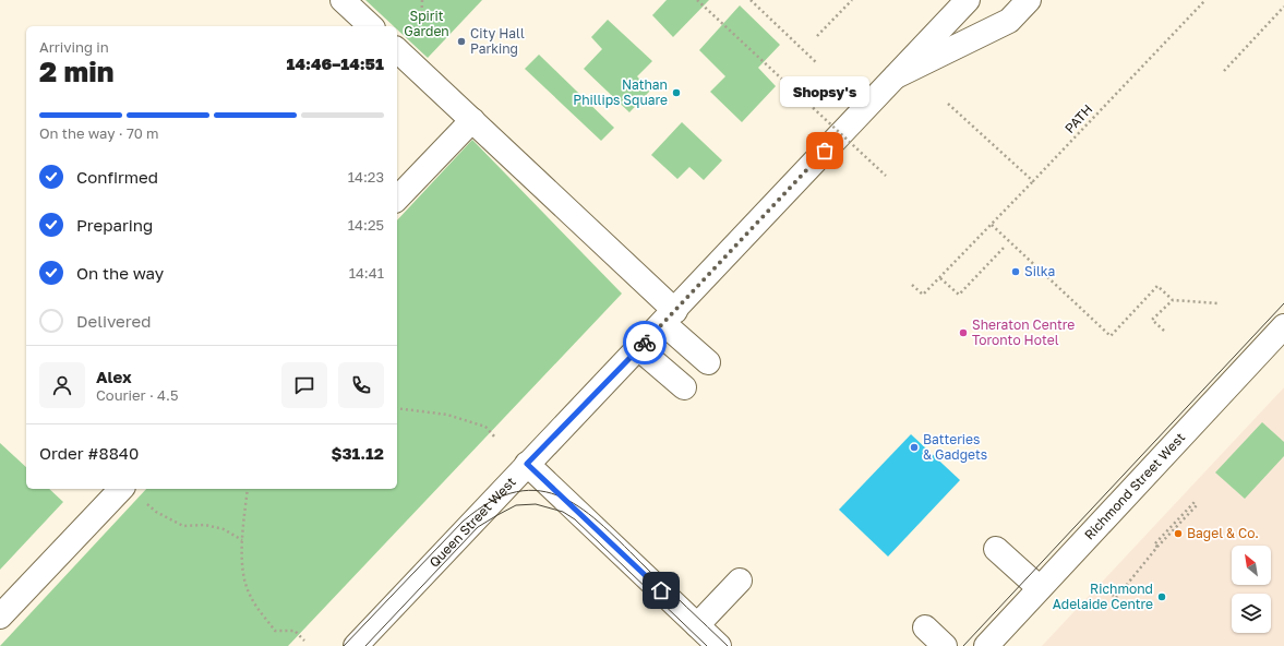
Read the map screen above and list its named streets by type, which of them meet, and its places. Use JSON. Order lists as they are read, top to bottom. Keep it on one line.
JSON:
{"streets":{"main road":["Richmond Street West","Queen Street West"],"path":["PATH"]},"parks":["Spirit Garden"],"places":["City Hall Parking","Nathan Phillips Square","Shopsy's","Silka","Sheraton Centre Toronto Hotel","Batteries & Gadgets","Bagel & Co.","Richmond Adelaide Centre"],"north":"top left","page":{"heading":["2 min","Arriving in","14:46–14:51"],"panel":["Alex","Courier · 4.5","Order #8840","$31.12"],"bubble":"Shopsy's","bar":"On the way · 70 m","list":[["Confirmed","14:23"],["Preparing","14:25"],["On the way","14:41"],"Delivered"]}}
